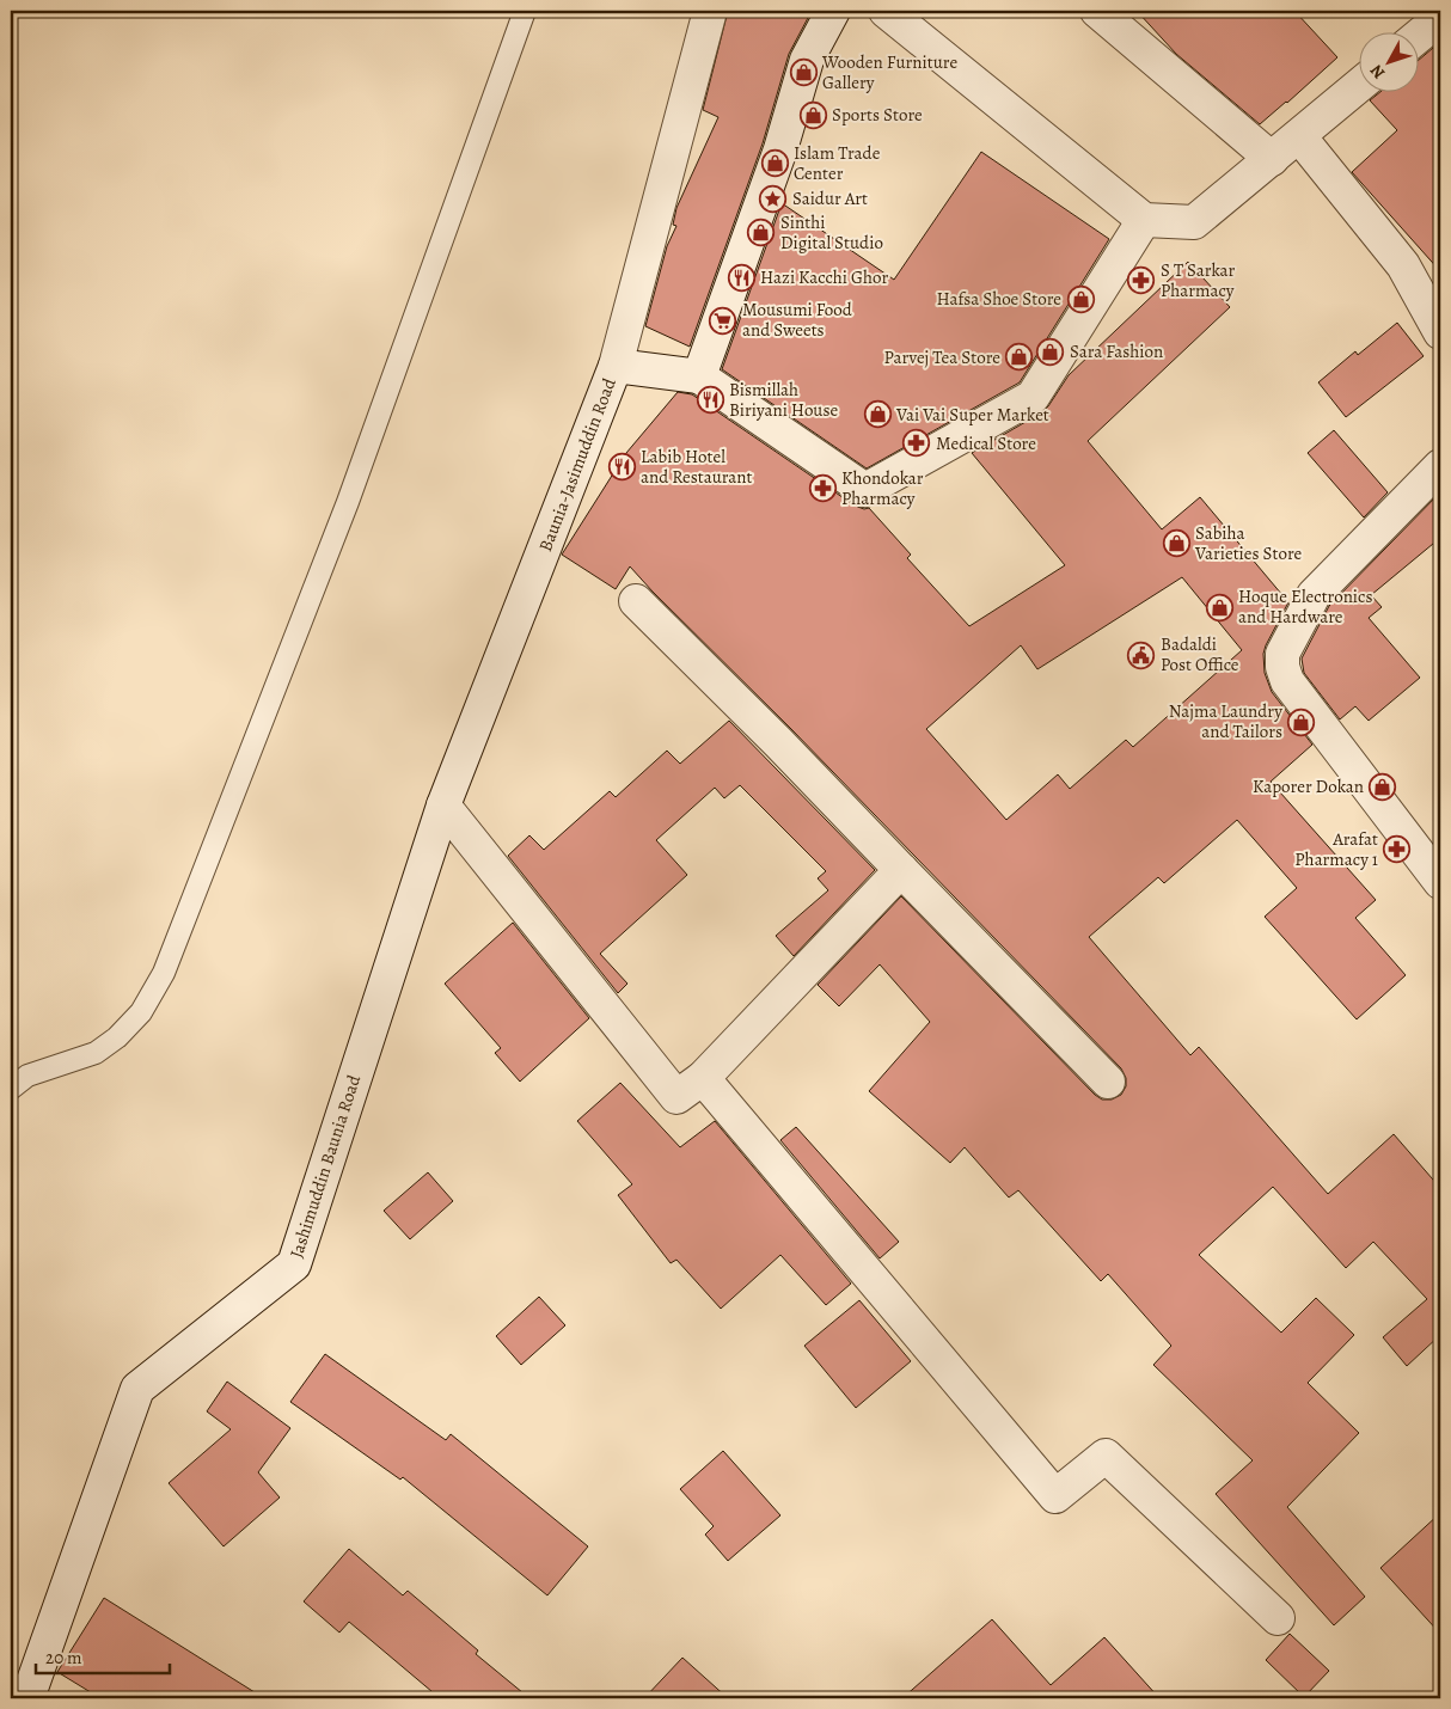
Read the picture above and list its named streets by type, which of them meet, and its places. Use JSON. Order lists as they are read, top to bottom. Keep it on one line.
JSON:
{"streets":{"street":["Baunia-Jasimuddin Road","Jashimuddin Baunia Road"]},"crossings":[["Baunia-Jasimuddin Road","Jashimuddin Baunia Road"]],"places":{"shop":["Wooden Furniture Gallery","Sports Store","Islam Trade Center","Sinthi Digital Studio","Hafsa Shoe Store","Sara Fashion","Parvej Tea Store","Vai Vai Super Market","Sabiha Varieties Store","Hoque Electronics and Hardware","Najma Laundry and Tailors","Kaporer Dokan"],"place":["Saidur Art"],"restaurant":["Hazi Kacchi Ghor","Bismillah Biriyani House","Labib Hotel and Restaurant"],"pharmacy":["S T Sarkar Pharmacy","Medical Store","Khondokar Pharmacy","Arafat Pharmacy 1"],"supermarket":["Mousumi Food and Sweets"],"public building":["Badaldi Post Office"]},"scale_bar":"20 m","north":"bottom left"}
